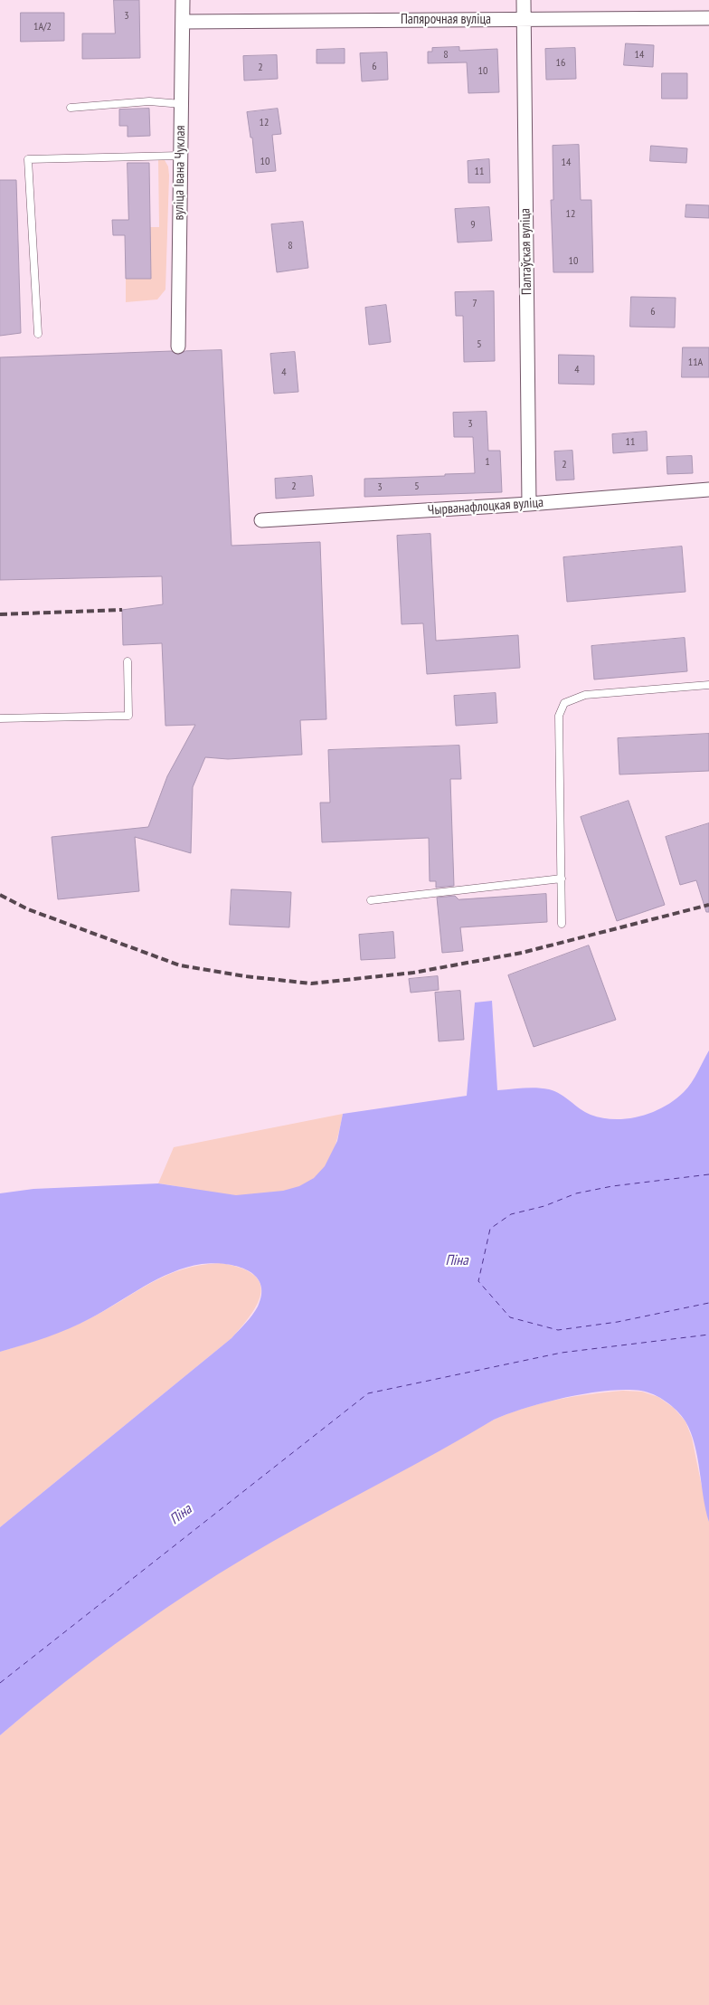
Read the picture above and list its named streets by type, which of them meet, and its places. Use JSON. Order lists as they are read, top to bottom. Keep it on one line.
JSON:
{"streets":{"street":["Папярочная вуліца","вуліца Івана Чуклая","Палтаўская вуліца","Чырванафлоцкая вуліца"]},"crossings":[["Папярочная вуліца","вуліца Івана Чуклая"],["Папярочная вуліца","Палтаўская вуліца"],["Палтаўская вуліца","Чырванафлоцкая вуліца"]],"water":["Піна"],"house_numbers":["3","1А/2","8","14","16","6","2","10","12","10","14","11","12","9","8","10","7","6","5","11А","4","4","3","11","1","2","2","5","3"]}
